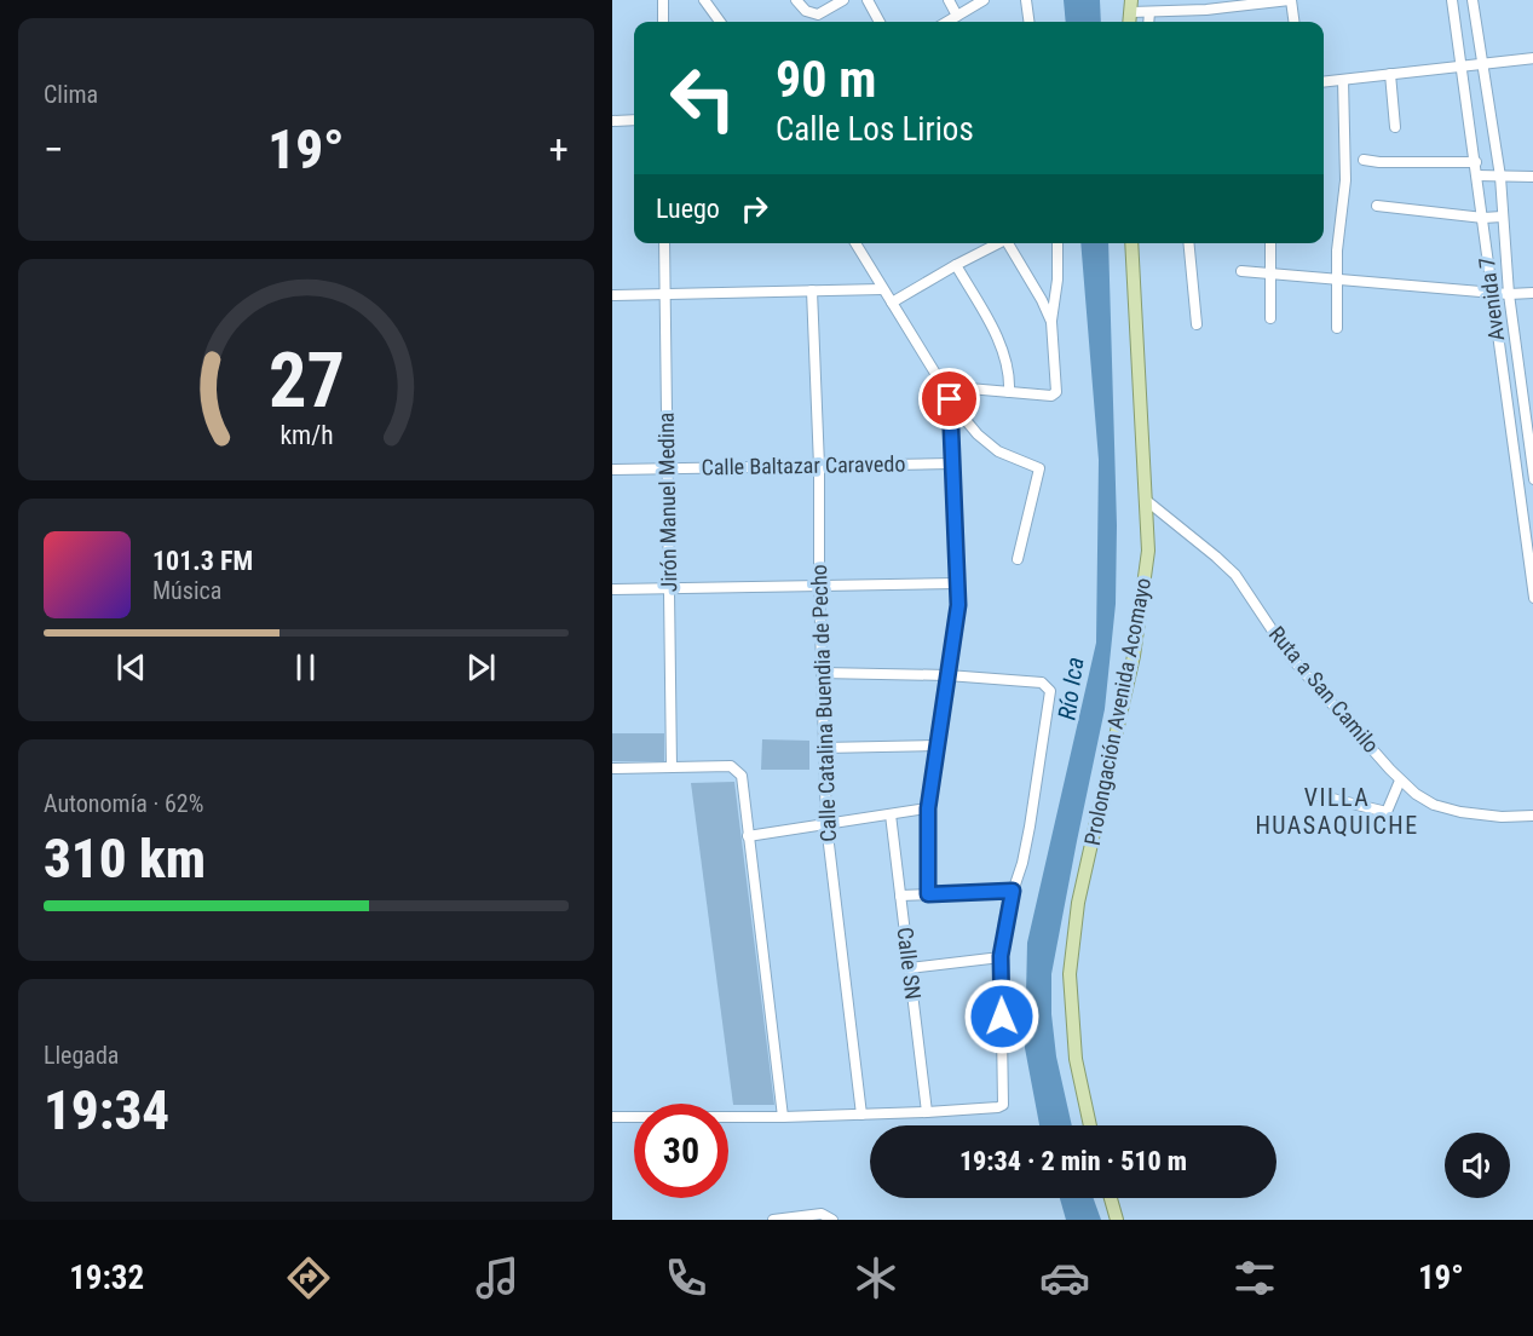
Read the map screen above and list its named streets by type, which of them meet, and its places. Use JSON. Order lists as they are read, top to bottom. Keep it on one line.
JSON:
{"streets":{"main road":["Prolongación Avenida Acomayo"],"street":["Avenida 7","Calle Baltazar Caravedo","Jirón Manuel Medina","Ruta a San Camilo","Calle Catalina Buendia de Pecho","Calle SN"]},"crossings":[["Calle Baltazar Caravedo","Jirón Manuel Medina"],["Calle Baltazar Caravedo","Calle Catalina Buendia de Pecho"],["Ruta a San Camilo","Prolongación Avenida Acomayo"]],"districts":["VILLA HUASAQUICHE"],"water":["Río Ica"],"page":{"tile":["Clima",["Autonomía · 62%","310 km"],["Llegada","19:34"]],"turn":["90 m","Calle Los Lirios"],"heat":["−","19°","+"],"then":"Luego","song":["101.3 FM","Música"],"limit":"30","trip":"19:34 · 2 min · 510 m","tabs":["19:32","19°"],"gauge":["27","km/h"]}}
